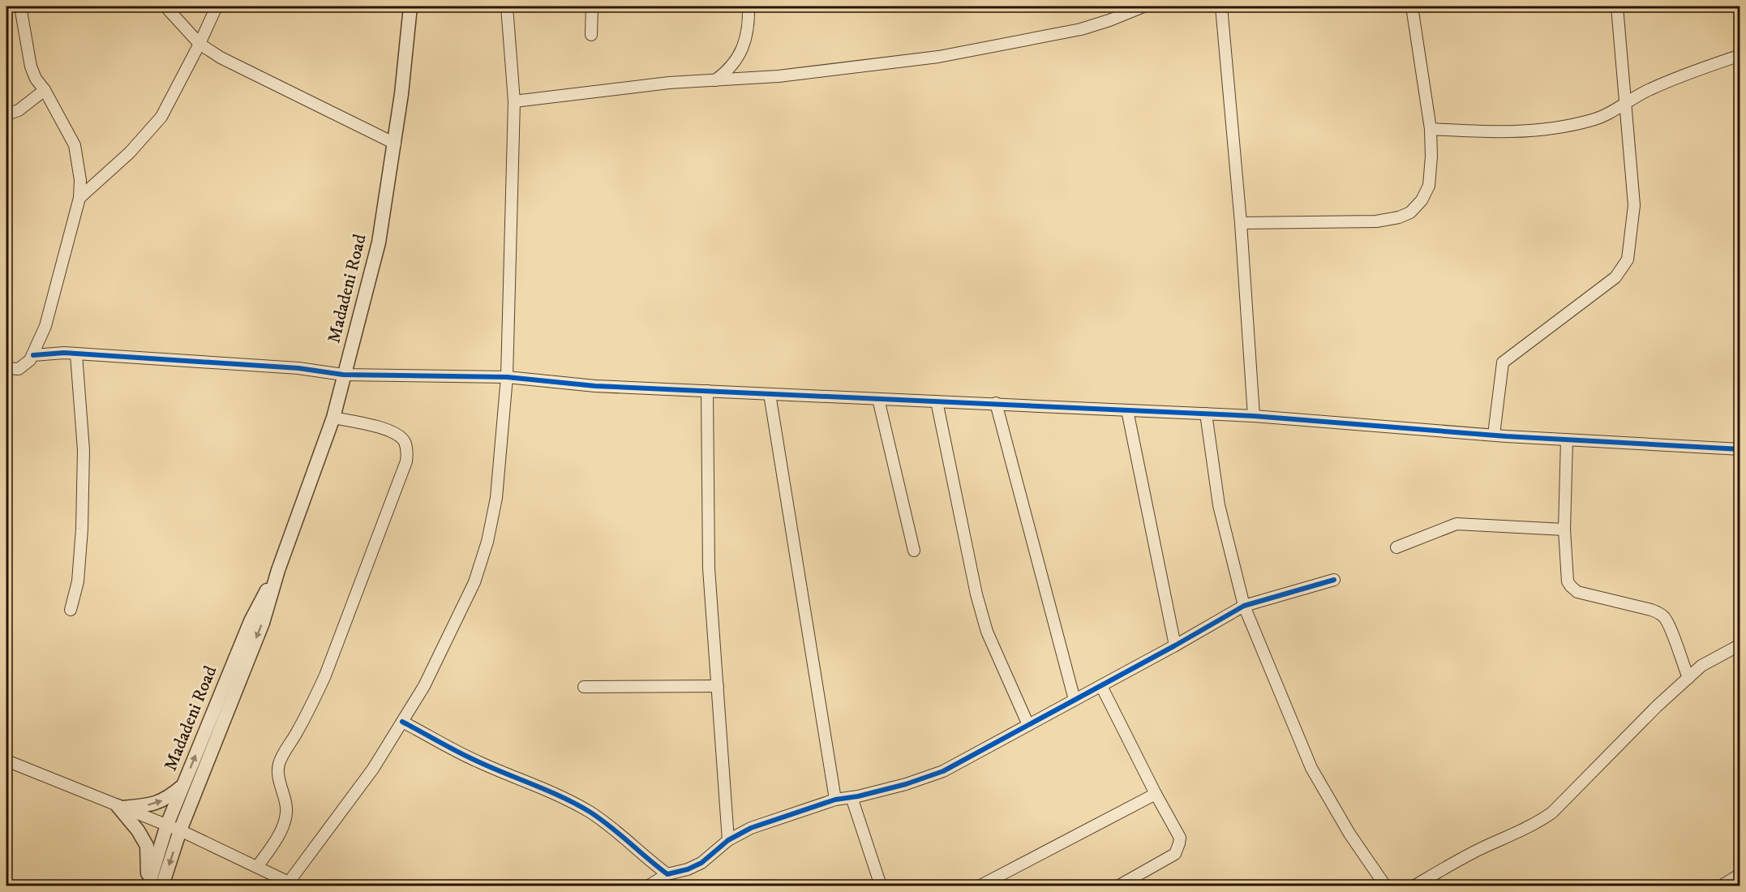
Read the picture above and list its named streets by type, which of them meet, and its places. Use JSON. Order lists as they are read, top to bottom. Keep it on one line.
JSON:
{"streets":{"street":["Madadeni Road"]}}
